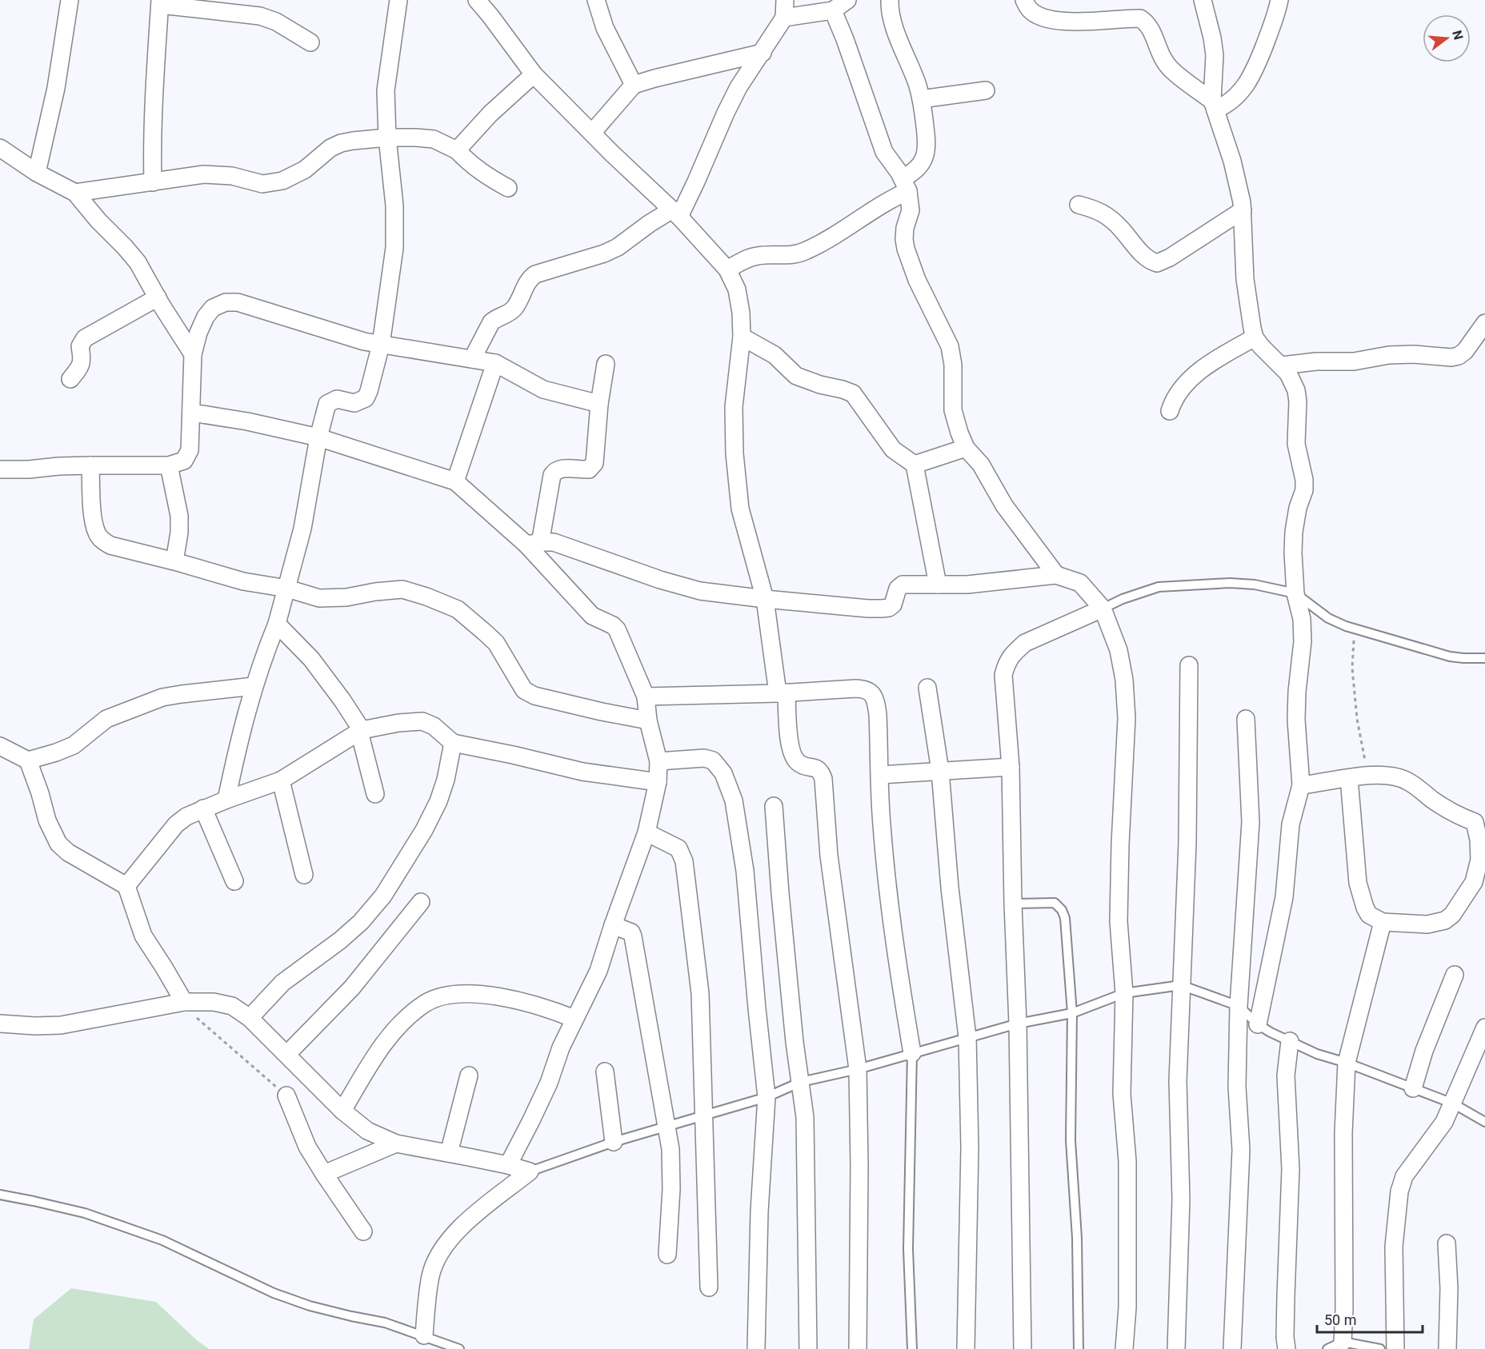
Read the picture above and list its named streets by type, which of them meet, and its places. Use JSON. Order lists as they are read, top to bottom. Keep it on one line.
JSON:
{"scale_bar":"50 m","north":"right"}
